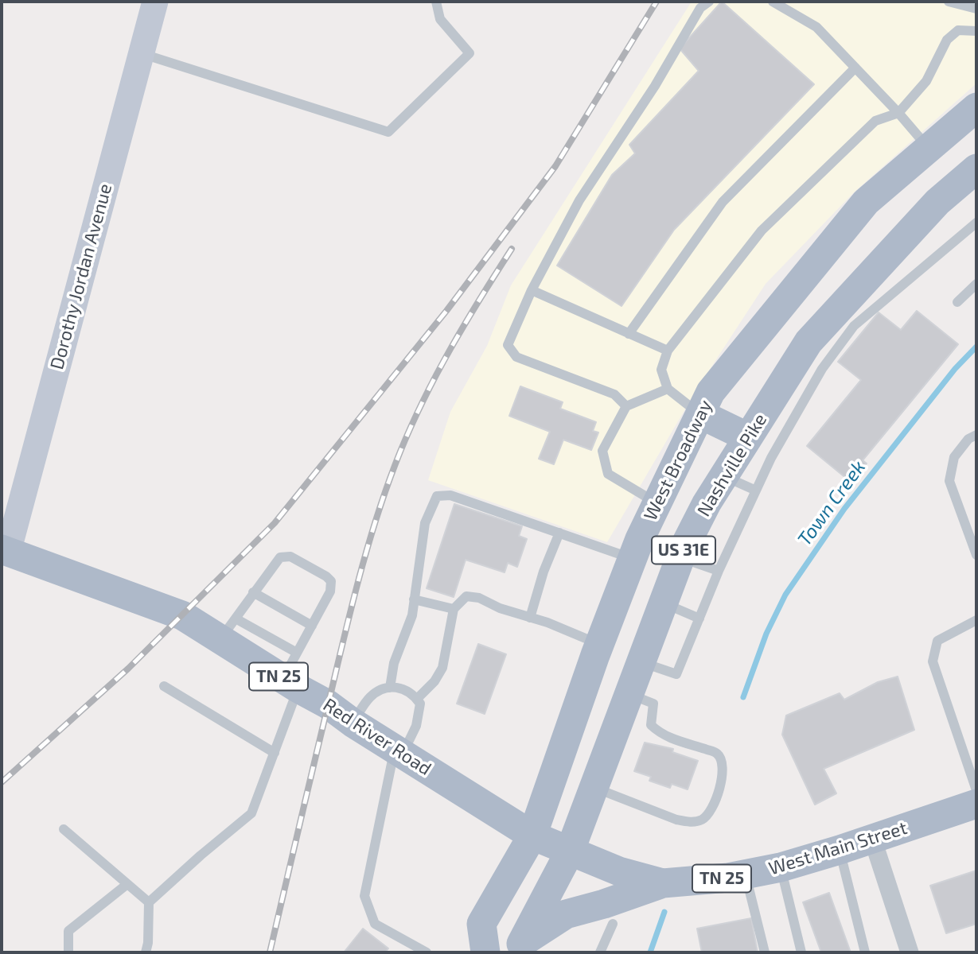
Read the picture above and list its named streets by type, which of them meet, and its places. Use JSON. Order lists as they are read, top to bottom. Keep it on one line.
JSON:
{"streets":{"main road":["West Broadway","Nashville Pike","US 31E","TN 25","Red River Road","West Main Street"],"street":["Dorothy Jordan Avenue"]},"crossings":[["Dorothy Jordan Avenue","Red River Road"],["West Broadway","Red River Road"],["Nashville Pike","US 31E"],["Nashville Pike","Red River Road"],["US 31E","Red River Road"],["Red River Road","West Main Street"]],"water":["Town Creek"]}
